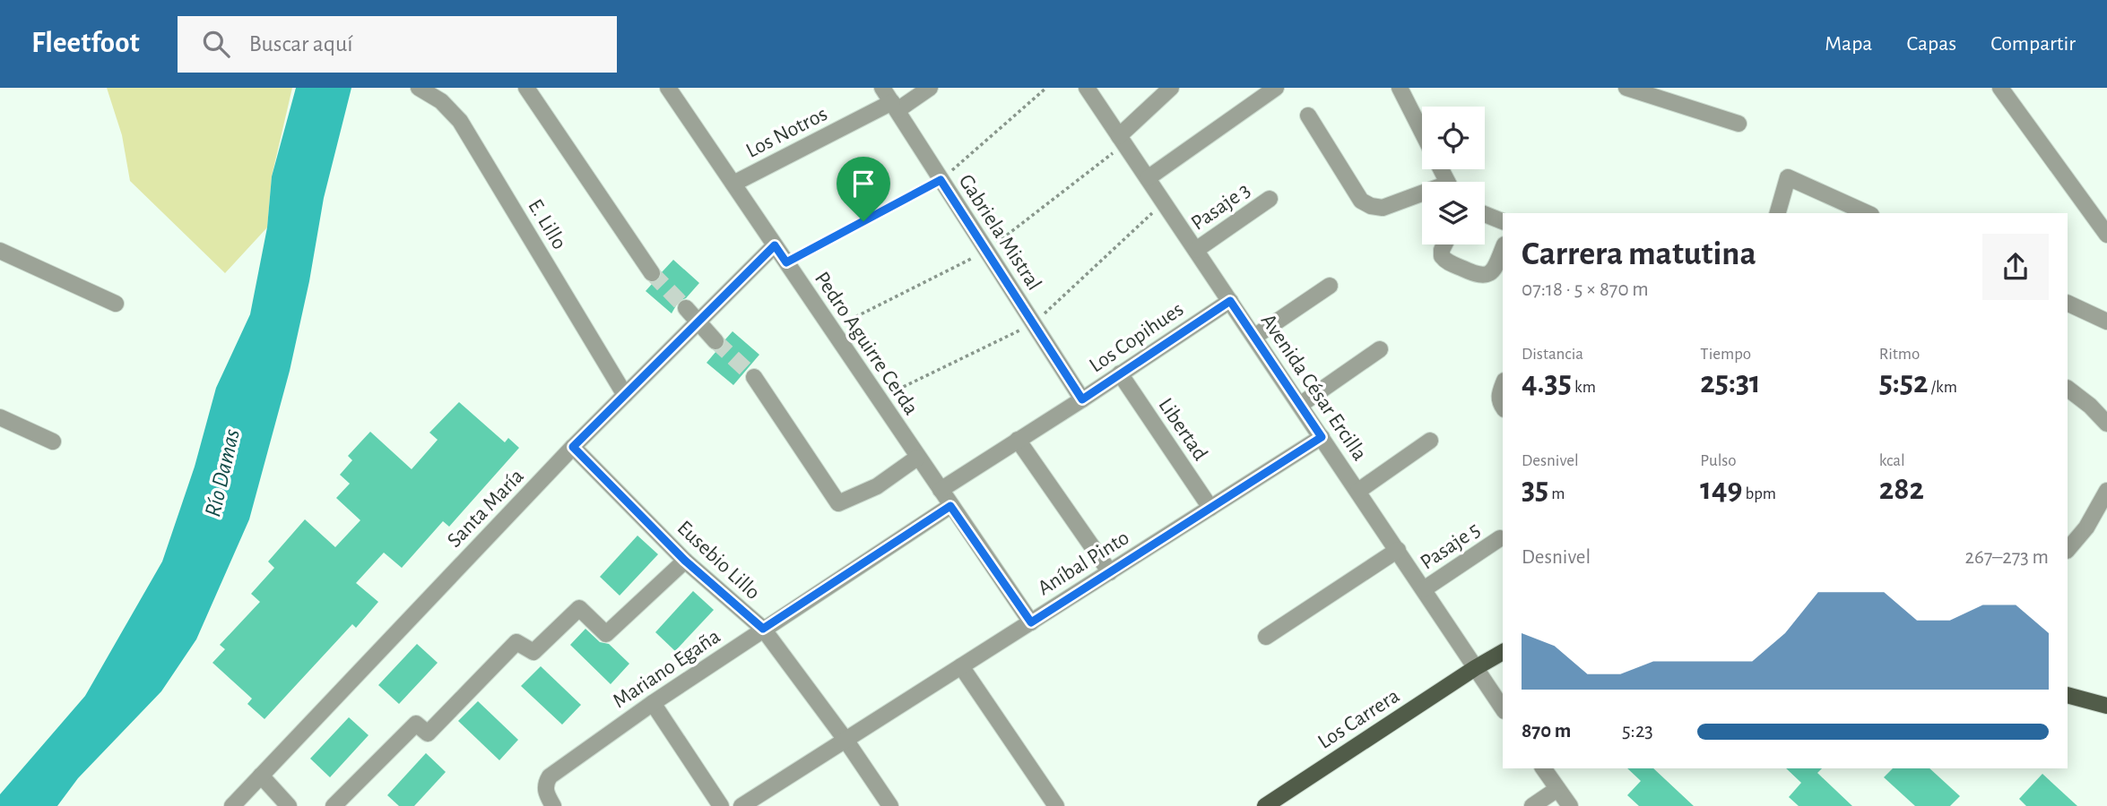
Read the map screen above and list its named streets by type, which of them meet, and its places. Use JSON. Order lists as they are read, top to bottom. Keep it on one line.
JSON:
{"streets":{"main road":["Los Carrera"],"street":["Los Notros","Pasaje 3","E. Lillo","Gabriela Mistral","Los Copihues","Pedro Aguirre Cerda","Avenida César Ercilla","Libertad","Santa María","Pasaje 5","Eusebio Lillo","Aníbal Pinto","Mariano Egaña"]},"crossings":[["Los Notros","Gabriela Mistral"],["Los Notros","Pedro Aguirre Cerda"],["Pasaje 3","Avenida César Ercilla"],["E. Lillo","Santa María"],["Gabriela Mistral","Los Copihues"],["Los Copihues","Pedro Aguirre Cerda"],["Los Copihues","Avenida César Ercilla"],["Los Copihues","Libertad"],["Pedro Aguirre Cerda","Santa María"],["Pedro Aguirre Cerda","Aníbal Pinto"],["Pedro Aguirre Cerda","Mariano Egaña"],["Avenida César Ercilla","Pasaje 5"],["Avenida César Ercilla","Aníbal Pinto"],["Avenida César Ercilla","Los Carrera"],["Libertad","Aníbal Pinto"],["Santa María","Eusebio Lillo"],["Eusebio Lillo","Aníbal Pinto"],["Eusebio Lillo","Mariano Egaña"]],"water":["Río Damas"],"page":{"header":"Fleetfoot","search":"Buscar aquí","nav":["Mapa","Capas","Compartir"],"heading":["Carrera matutina","07:18 · 5 × 870 m"],"stats":[["Distancia","4.35 km"],["Tiempo","25:31"],["Ritmo","5:52 /km"],["Desnivel","35 m"],["Pulso","149 bpm"],["kcal","282"]],"chart":["Desnivel","267–273 m"],"list":[{"name":"870 m","note":"5:23"}]}}
